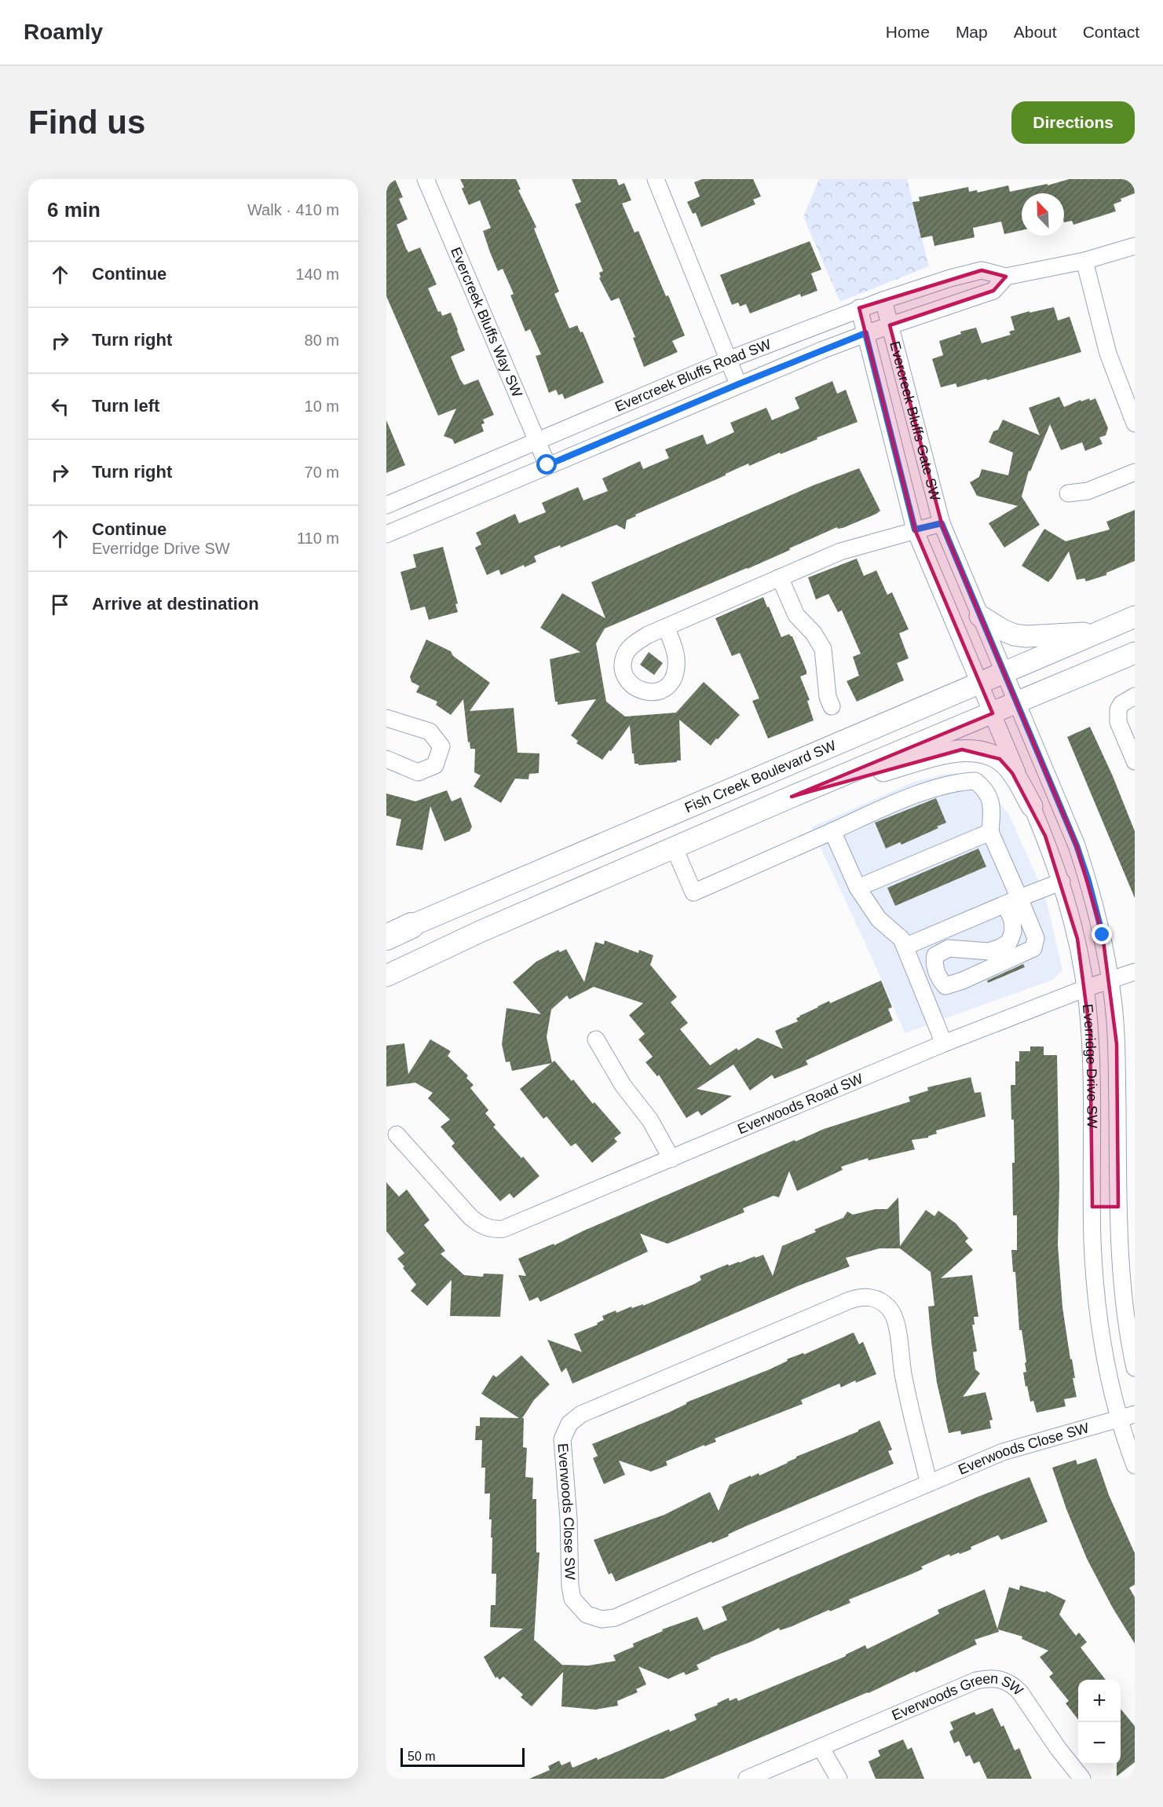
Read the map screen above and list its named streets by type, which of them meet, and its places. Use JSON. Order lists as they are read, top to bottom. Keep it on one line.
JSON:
{"streets":{"main road":["Fish Creek Boulevard SW"],"street":["Evercreek Bluffs Way SW","Evercreek Bluffs Road SW","Evercreek Bluffs Gate SW","Everridge Drive SW","Everwoods Road SW","Everwoods Close SW","Everwoods Green SW"]},"crossings":[["Evercreek Bluffs Way SW","Evercreek Bluffs Road SW"],["Evercreek Bluffs Road SW","Evercreek Bluffs Gate SW"],["Evercreek Bluffs Gate SW","Fish Creek Boulevard SW"],["Evercreek Bluffs Gate SW","Everridge Drive SW"],["Fish Creek Boulevard SW","Everridge Drive SW"],["Everridge Drive SW","Everwoods Road SW"],["Everridge Drive SW","Everwoods Close SW"]],"scale_bar":"50 m","north":"top left","page":{"header":"Roamly","nav":["Home","Map","About","Contact"],"buttons":"Directions","title":"Find us","heading":["6 min","Walk · 410 m"],"list":[["Continue","140 m"],["Turn right","80 m"],["Turn left","10 m"],["Turn right","70 m"],["Continue","Everridge Drive SW","110 m"],"Arrive at destination"],"map_buttons":["+","−"],"scale":"50 m"}}
